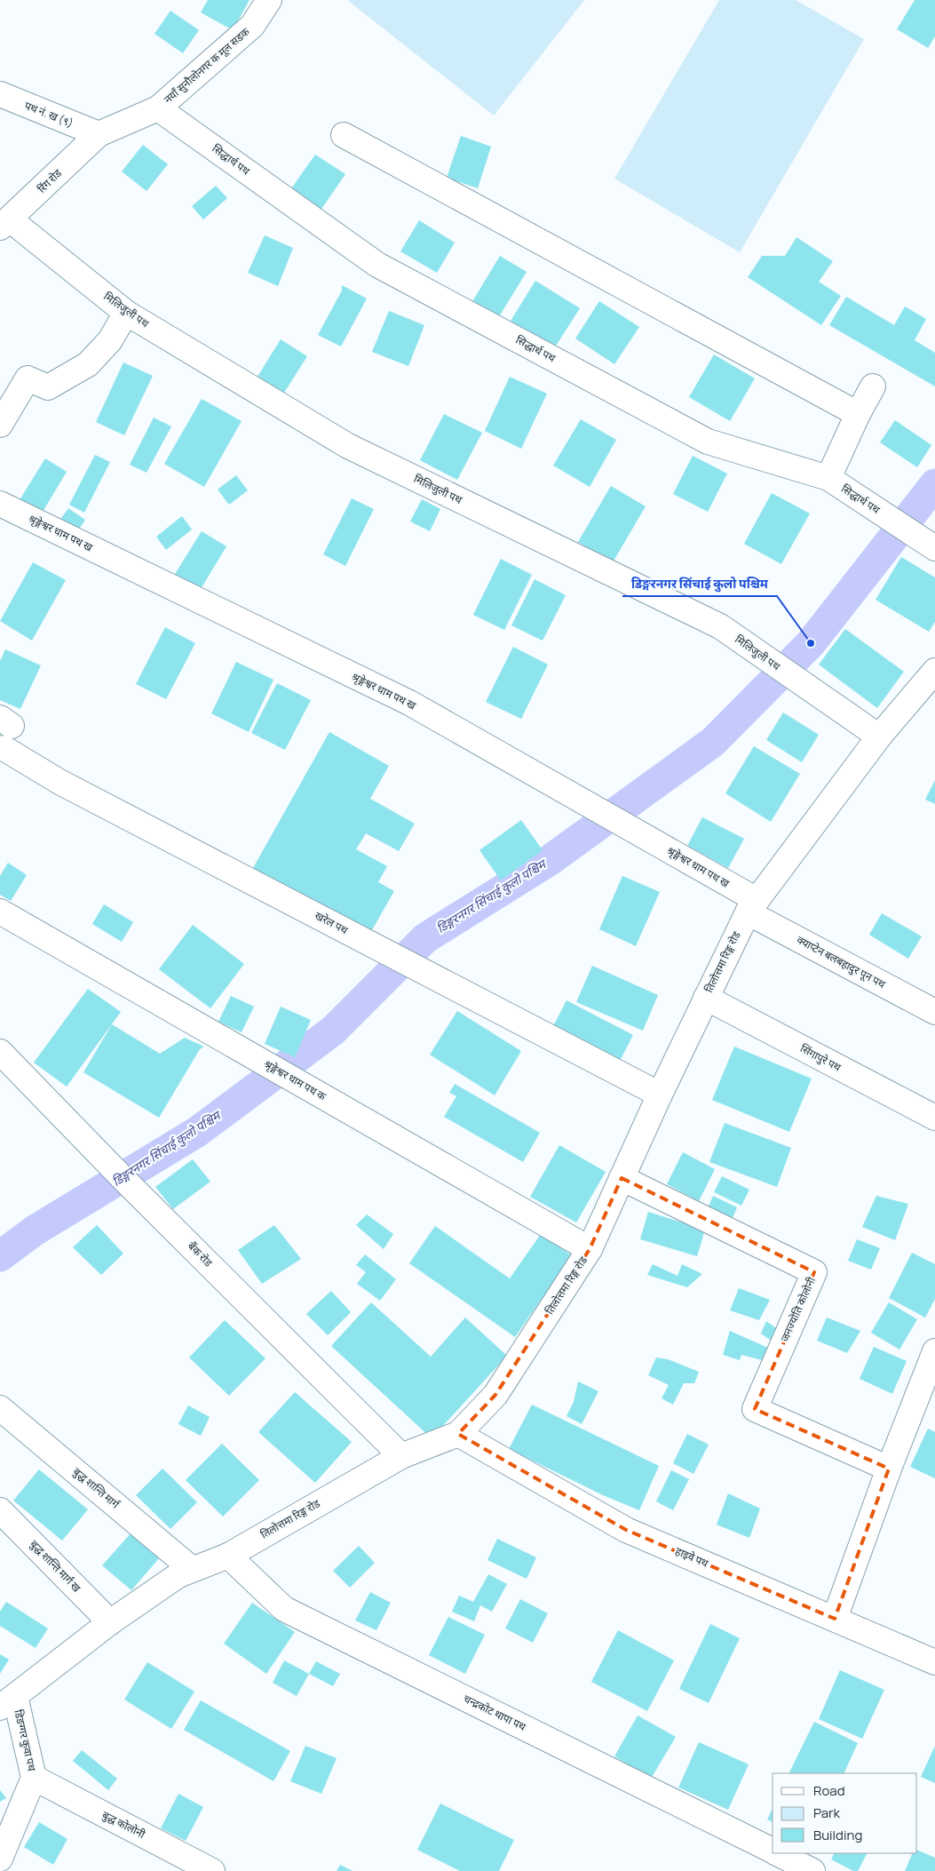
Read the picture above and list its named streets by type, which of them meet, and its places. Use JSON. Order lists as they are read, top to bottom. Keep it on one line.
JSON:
{"streets":{"street":["नयाँ सुनौलोनगर क मूल सडक","पथ नं. ख (९)","सिद्धार्थ पथ","रिंग रोड","मिलिजुली पथ","श्रृङ्गेश्वर धाम पथ ख","खरेल पथ","तिलोत्तमा रिङ्ग रोड","क्याप्टेन बलबहादुर पून पथ","सिंगापुरे पथ","श्रृङ्गेश्वर धाम पथ क","बैंक रोड","जनज्योति कोलोनी","बुद्ध शान्ति मार्ग","हाइवे पथ","बुद्ध शान्ति मार्ग ख","चन्द्रकोट थापा पथ","डिङग्गर कुवा पथ","बुद्ध कोलोनी"]},"crossings":[["नयाँ सुनौलोनगर क मूल सडक","पथ नं. ख (९)"],["नयाँ सुनौलोनगर क मूल सडक","सिद्धार्थ पथ"],["नयाँ सुनौलोनगर क मूल सडक","रिंग रोड"],["पथ नं. ख (९)","रिंग रोड"],["रिंग रोड","मिलिजुली पथ"],["मिलिजुली पथ","तिलोत्तमा रिङ्ग रोड"],["श्रृङ्गेश्वर धाम पथ ख","तिलोत्तमा रिङ्ग रोड"],["श्रृङ्गेश्वर धाम पथ ख","क्याप्टेन बलबहादुर पून पथ"],["खरेल पथ","तिलोत्तमा रिङ्ग रोड"],["तिलोत्तमा रिङ्ग रोड","क्याप्टेन बलबहादुर पून पथ"],["तिलोत्तमा रिङ्ग रोड","सिंगापुरे पथ"],["तिलोत्तमा रिङ्ग रोड","श्रृङ्गेश्वर धाम पथ क"],["तिलोत्तमा रिङ्ग रोड","बैंक रोड"],["तिलोत्तमा रिङ्ग रोड","जनज्योति कोलोनी"],["तिलोत्तमा रिङ्ग रोड","बुद्ध शान्ति मार्ग"],["तिलोत्तमा रिङ्ग रोड","हाइवे पथ"],["तिलोत्तमा रिङ्ग रोड","बुद्ध शान्ति मार्ग ख"],["तिलोत्तमा रिङ्ग रोड","चन्द्रकोट थापा पथ"],["तिलोत्तमा रिङ्ग रोड","डिङग्गर कुवा पथ"],["डिङग्गर कुवा पथ","बुद्ध कोलोनी"]],"water":["डिङ्गरनगर सिंचाई कुलो पश्चिम"],"places":["डिङ्गरनगर सिंचाई कुलो पश्चिम"],"legend":["Road","Park","Building"]}
